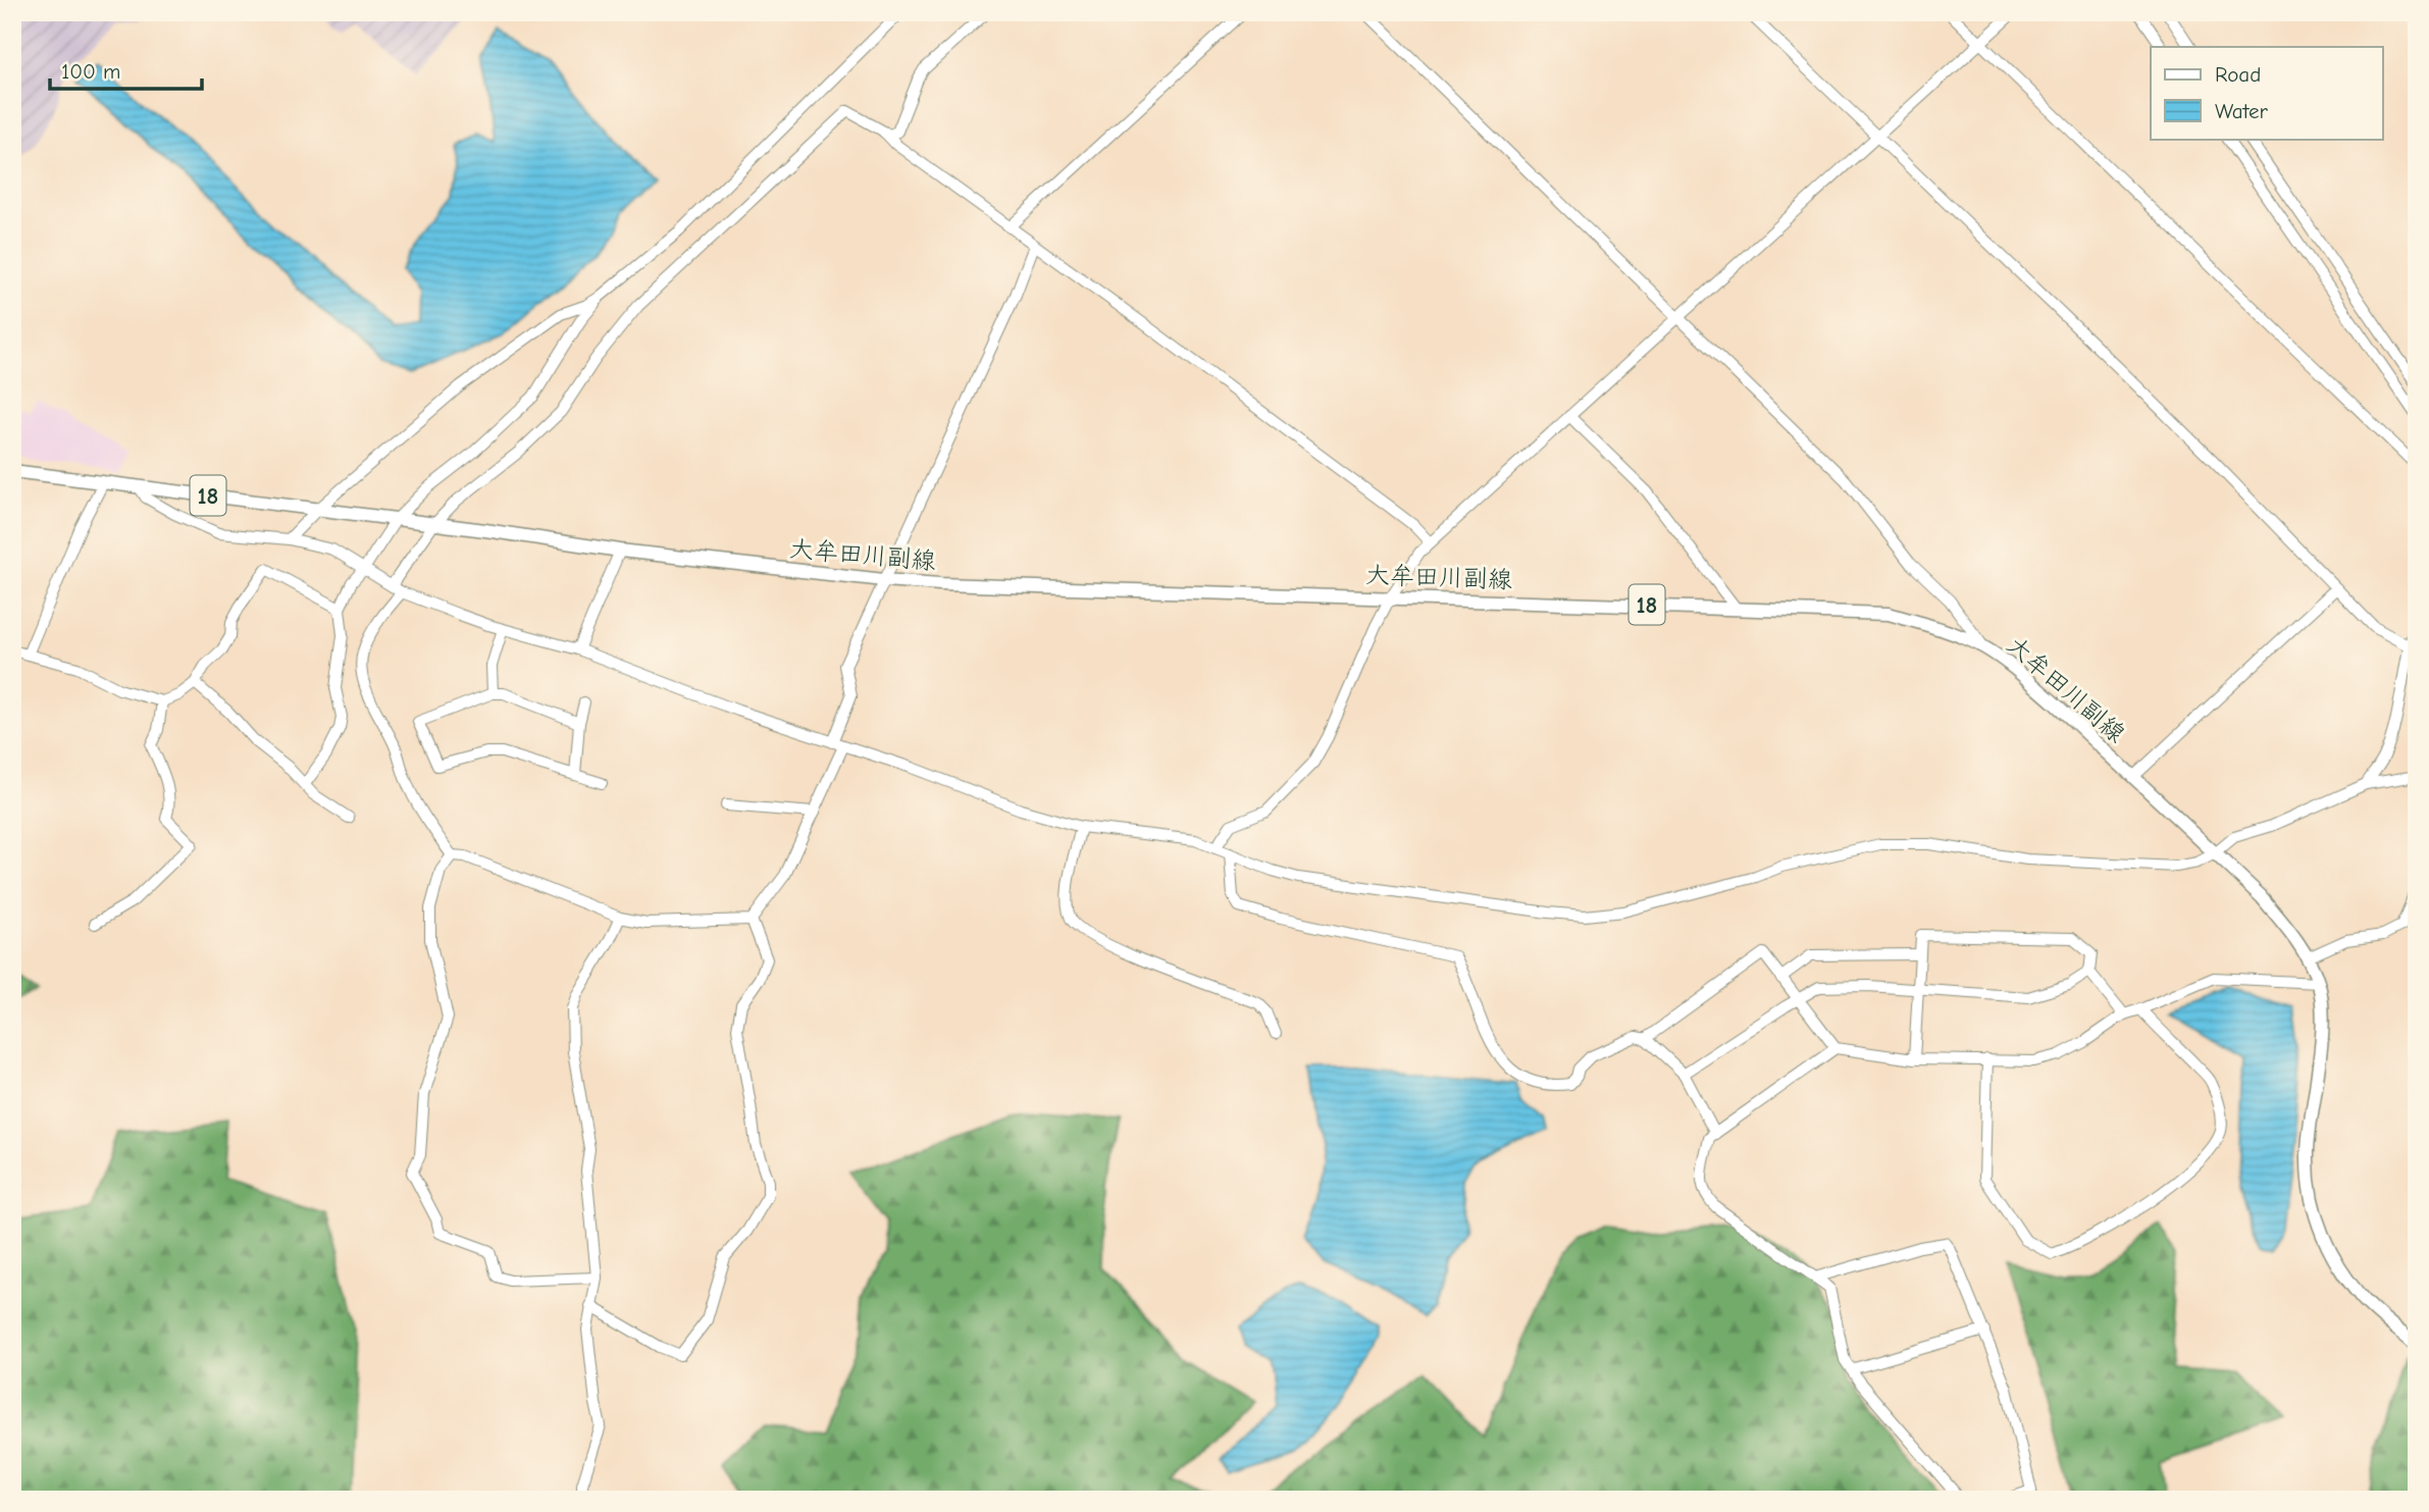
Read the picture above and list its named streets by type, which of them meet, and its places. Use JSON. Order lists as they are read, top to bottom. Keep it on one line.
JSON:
{"streets":{"main road":["18","大牟田川副線"]},"legend":["Road","Water"],"scale_bar":"100 m"}
